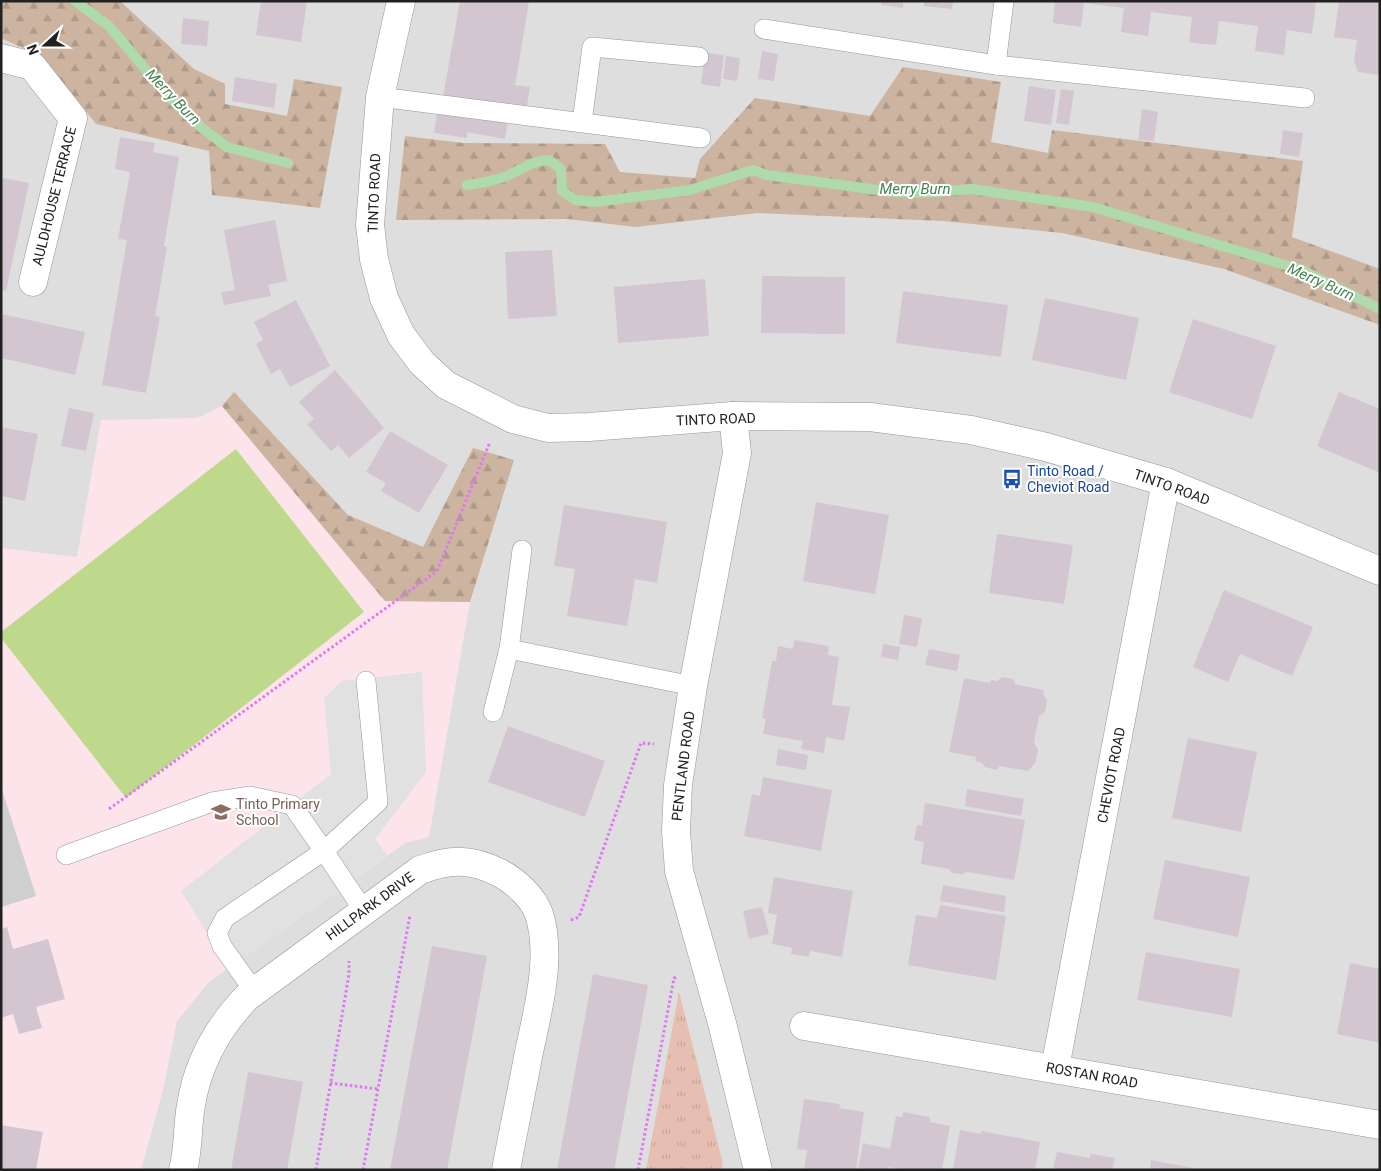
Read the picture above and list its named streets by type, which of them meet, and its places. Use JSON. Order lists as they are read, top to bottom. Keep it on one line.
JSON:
{"streets":{"street":["TINTO ROAD","AULDHOUSE TERRACE","PENTLAND ROAD","CHEVIOT ROAD","HILLPARK DRIVE","ROSTAN ROAD"]},"crossings":[["TINTO ROAD","PENTLAND ROAD"],["TINTO ROAD","CHEVIOT ROAD"],["CHEVIOT ROAD","ROSTAN ROAD"]],"water":["Merry Burn"],"places":{"bus stop":["Tinto Road / Cheviot Road"],"school or university":["Tinto Primary School"]},"north":"left"}
